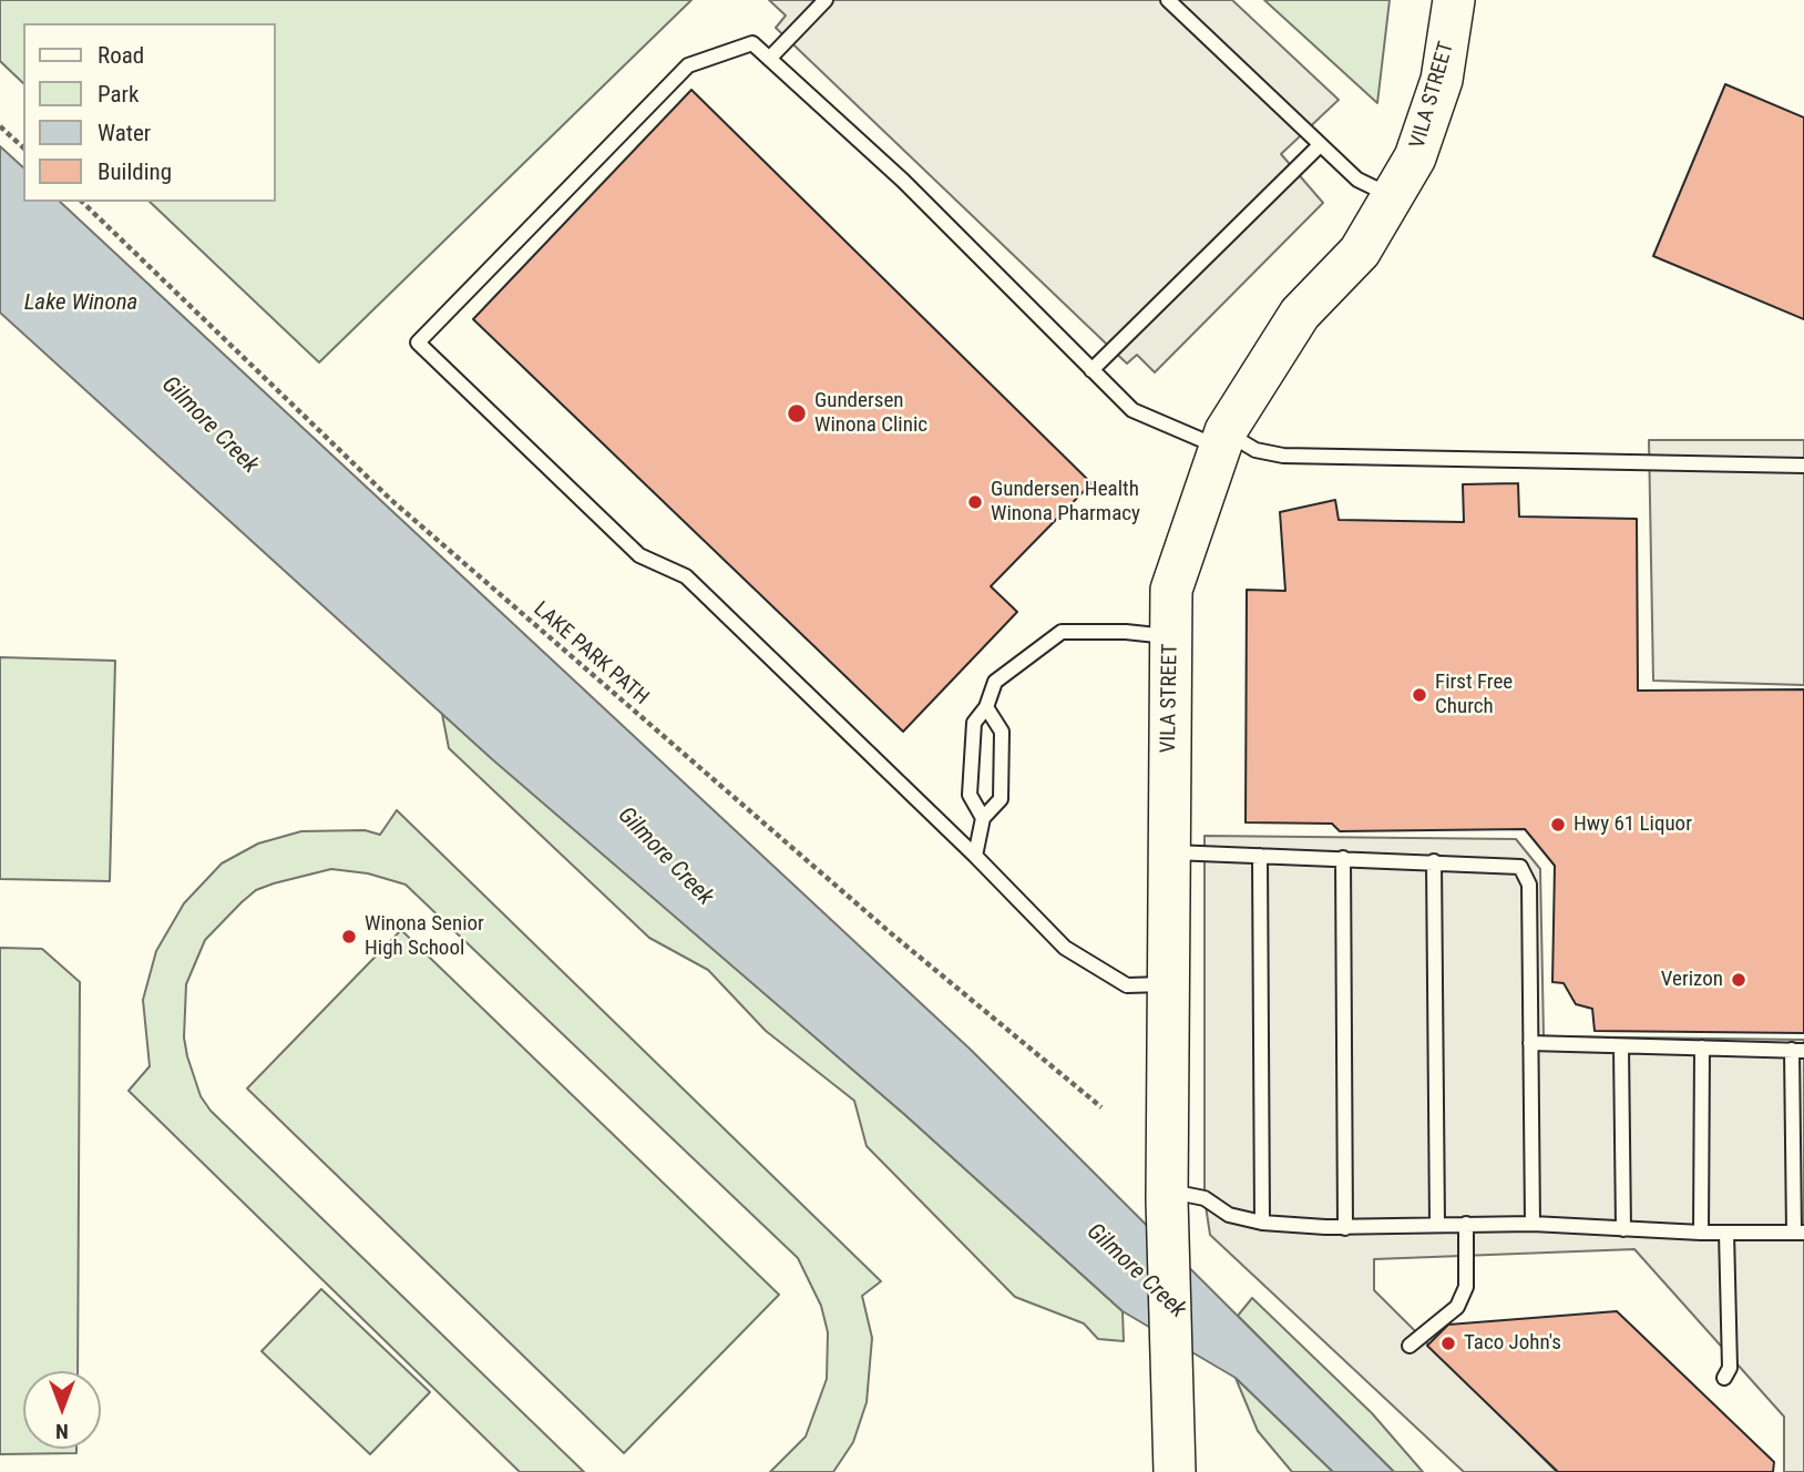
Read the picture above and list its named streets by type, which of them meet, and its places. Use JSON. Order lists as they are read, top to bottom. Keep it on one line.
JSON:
{"streets":{"street":["VILA STREET"],"path":["LAKE PARK PATH"]},"water":["Lake Winona","Gilmore Creek"],"places":["Gundersen Winona Clinic","Gundersen Health Winona Pharmacy","First Free Church","Hwy 61 Liquor","Winona Senior High School","Verizon","Taco John's"],"legend":["Road","Park","Water","Building"],"north":"bottom"}
